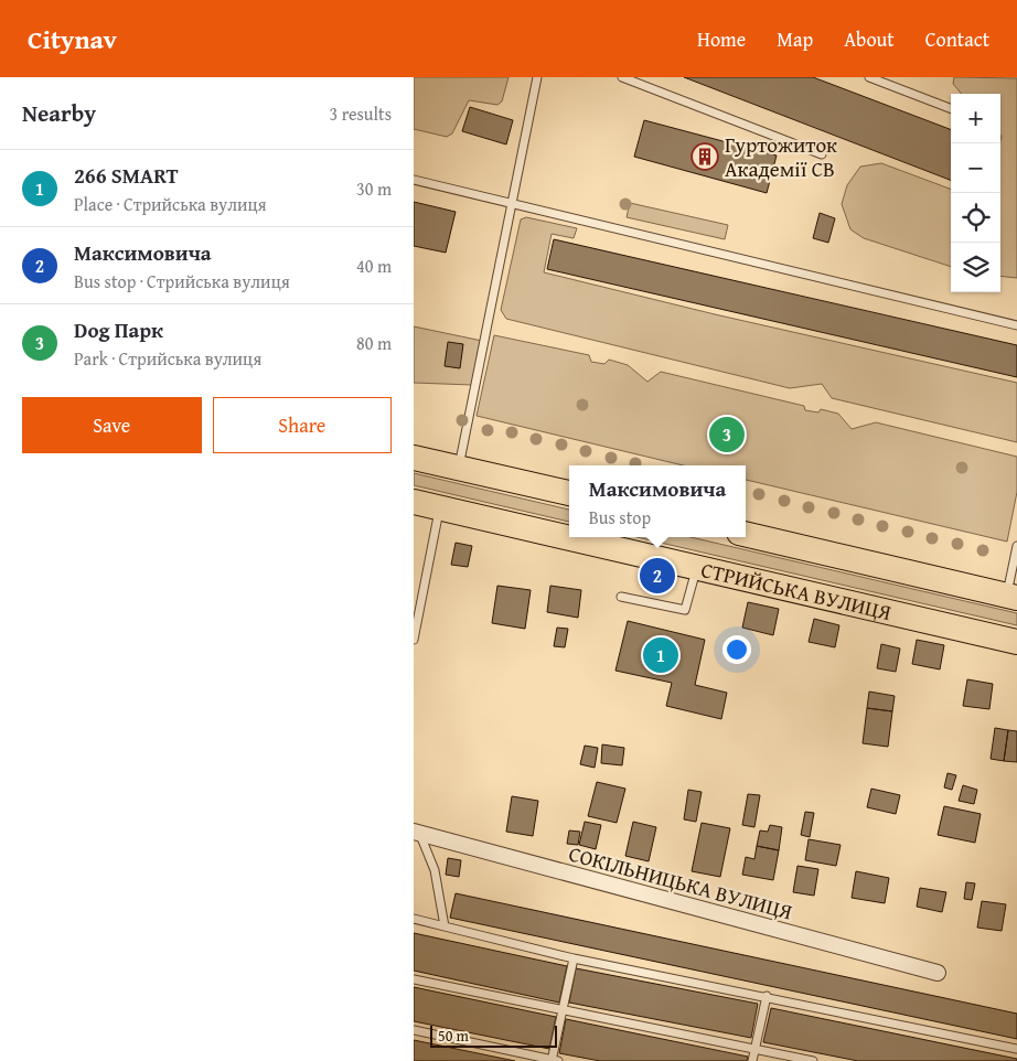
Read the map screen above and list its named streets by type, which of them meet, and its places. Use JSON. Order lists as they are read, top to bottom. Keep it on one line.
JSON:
{"streets":{"main road":["СТРИЙСЬКА ВУЛИЦЯ"],"street":["СОКІЛЬНИЦЬКА ВУЛИЦЯ"]},"places":{"building":["Гуртожиток Академії СВ"]},"scale_bar":"50 m","page":{"header":"Citynav","nav":["Home","Map","About","Contact"],"heading":["Nearby","3 results"],"map_buttons":["+","−"],"list":[{"mark":"1","name":"266 SMART","note":"Place · Стрийська вулиця","value":"30 m"},{"mark":"2","name":"Максимовича","note":"Bus stop · Стрийська вулиця","value":"40 m"},{"mark":"3","name":"Dog Парк","note":"Park · Стрийська вулиця","value":"80 m"}],"buttons":["Save","Share"],"pins":["3","2","1"],"popup":["Максимовича","Bus stop"],"scale":"50 m"}}
